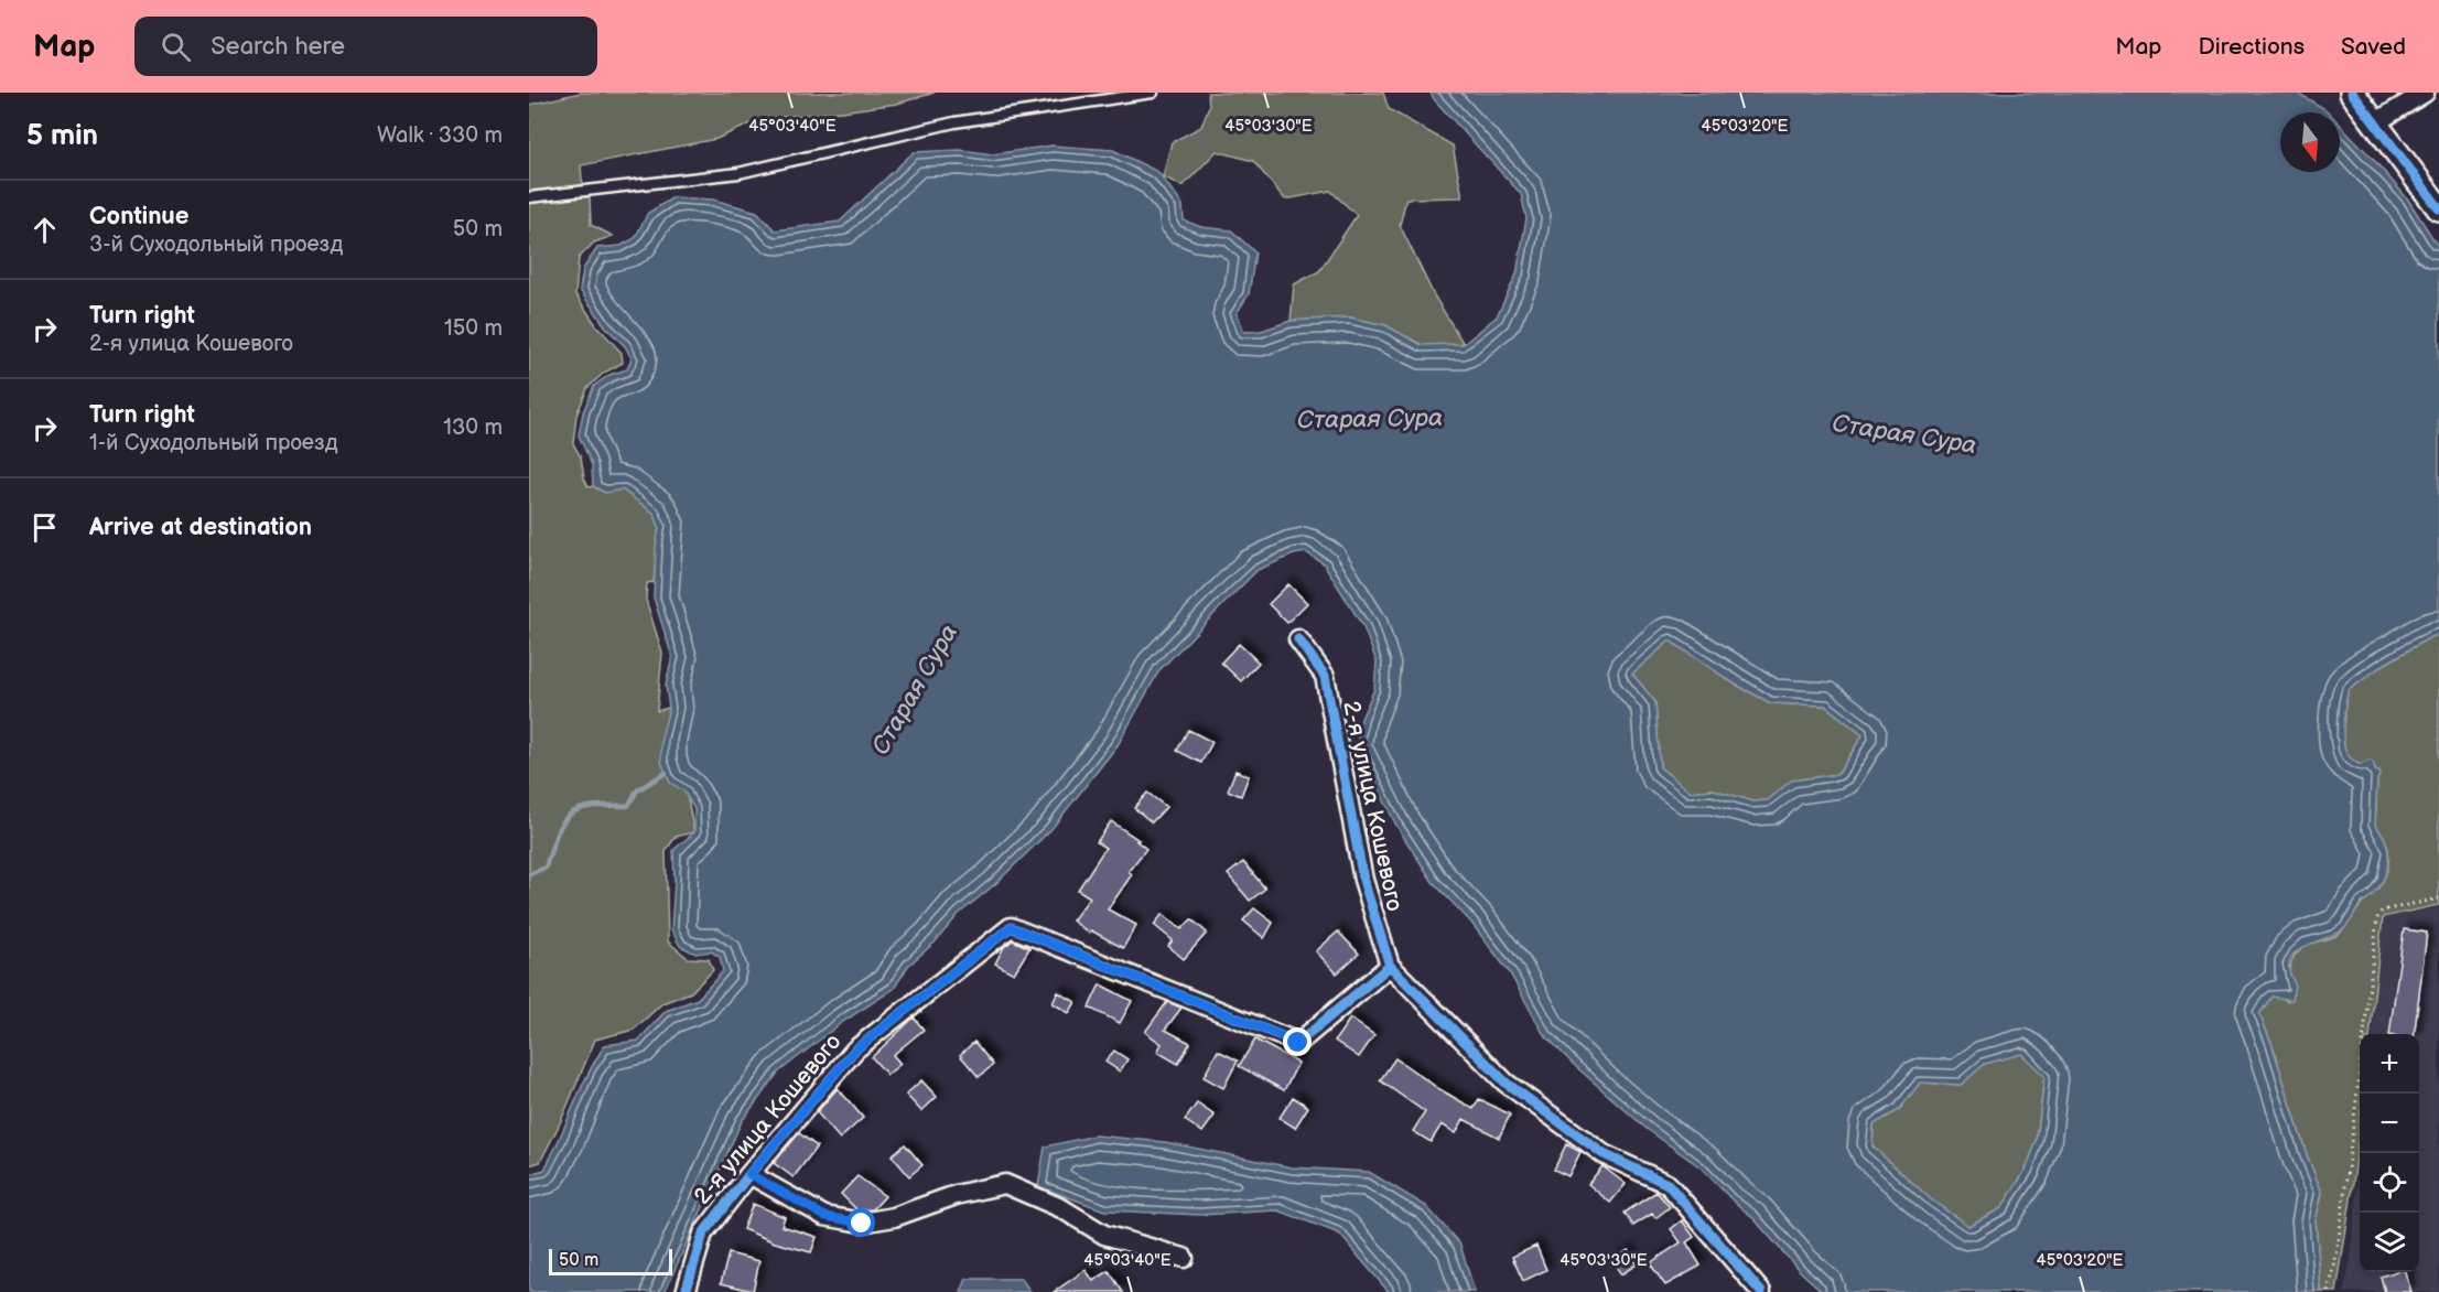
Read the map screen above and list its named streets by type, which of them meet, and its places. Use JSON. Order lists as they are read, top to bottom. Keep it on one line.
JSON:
{"streets":{"street":["2-я улица Кошевого"]},"water":["Старая Сура"],"scale_bar":"50 m","north":"bottom","page":{"header":"Map","search":"Search here","nav":["Map","Directions","Saved"],"heading":["5 min","Walk · 330 m"],"list":[["Continue","3-й Суходольный проезд","50 m"],["Turn right","2-я улица Кошевого","150 m"],["Turn right","1-й Суходольный проезд","130 m"],"Arrive at destination"],"map_buttons":["+","−"],"scale":"50 m"},"coordinates":["45°03'40\"E","45°03'30\"E","45°03'20\"E"]}
